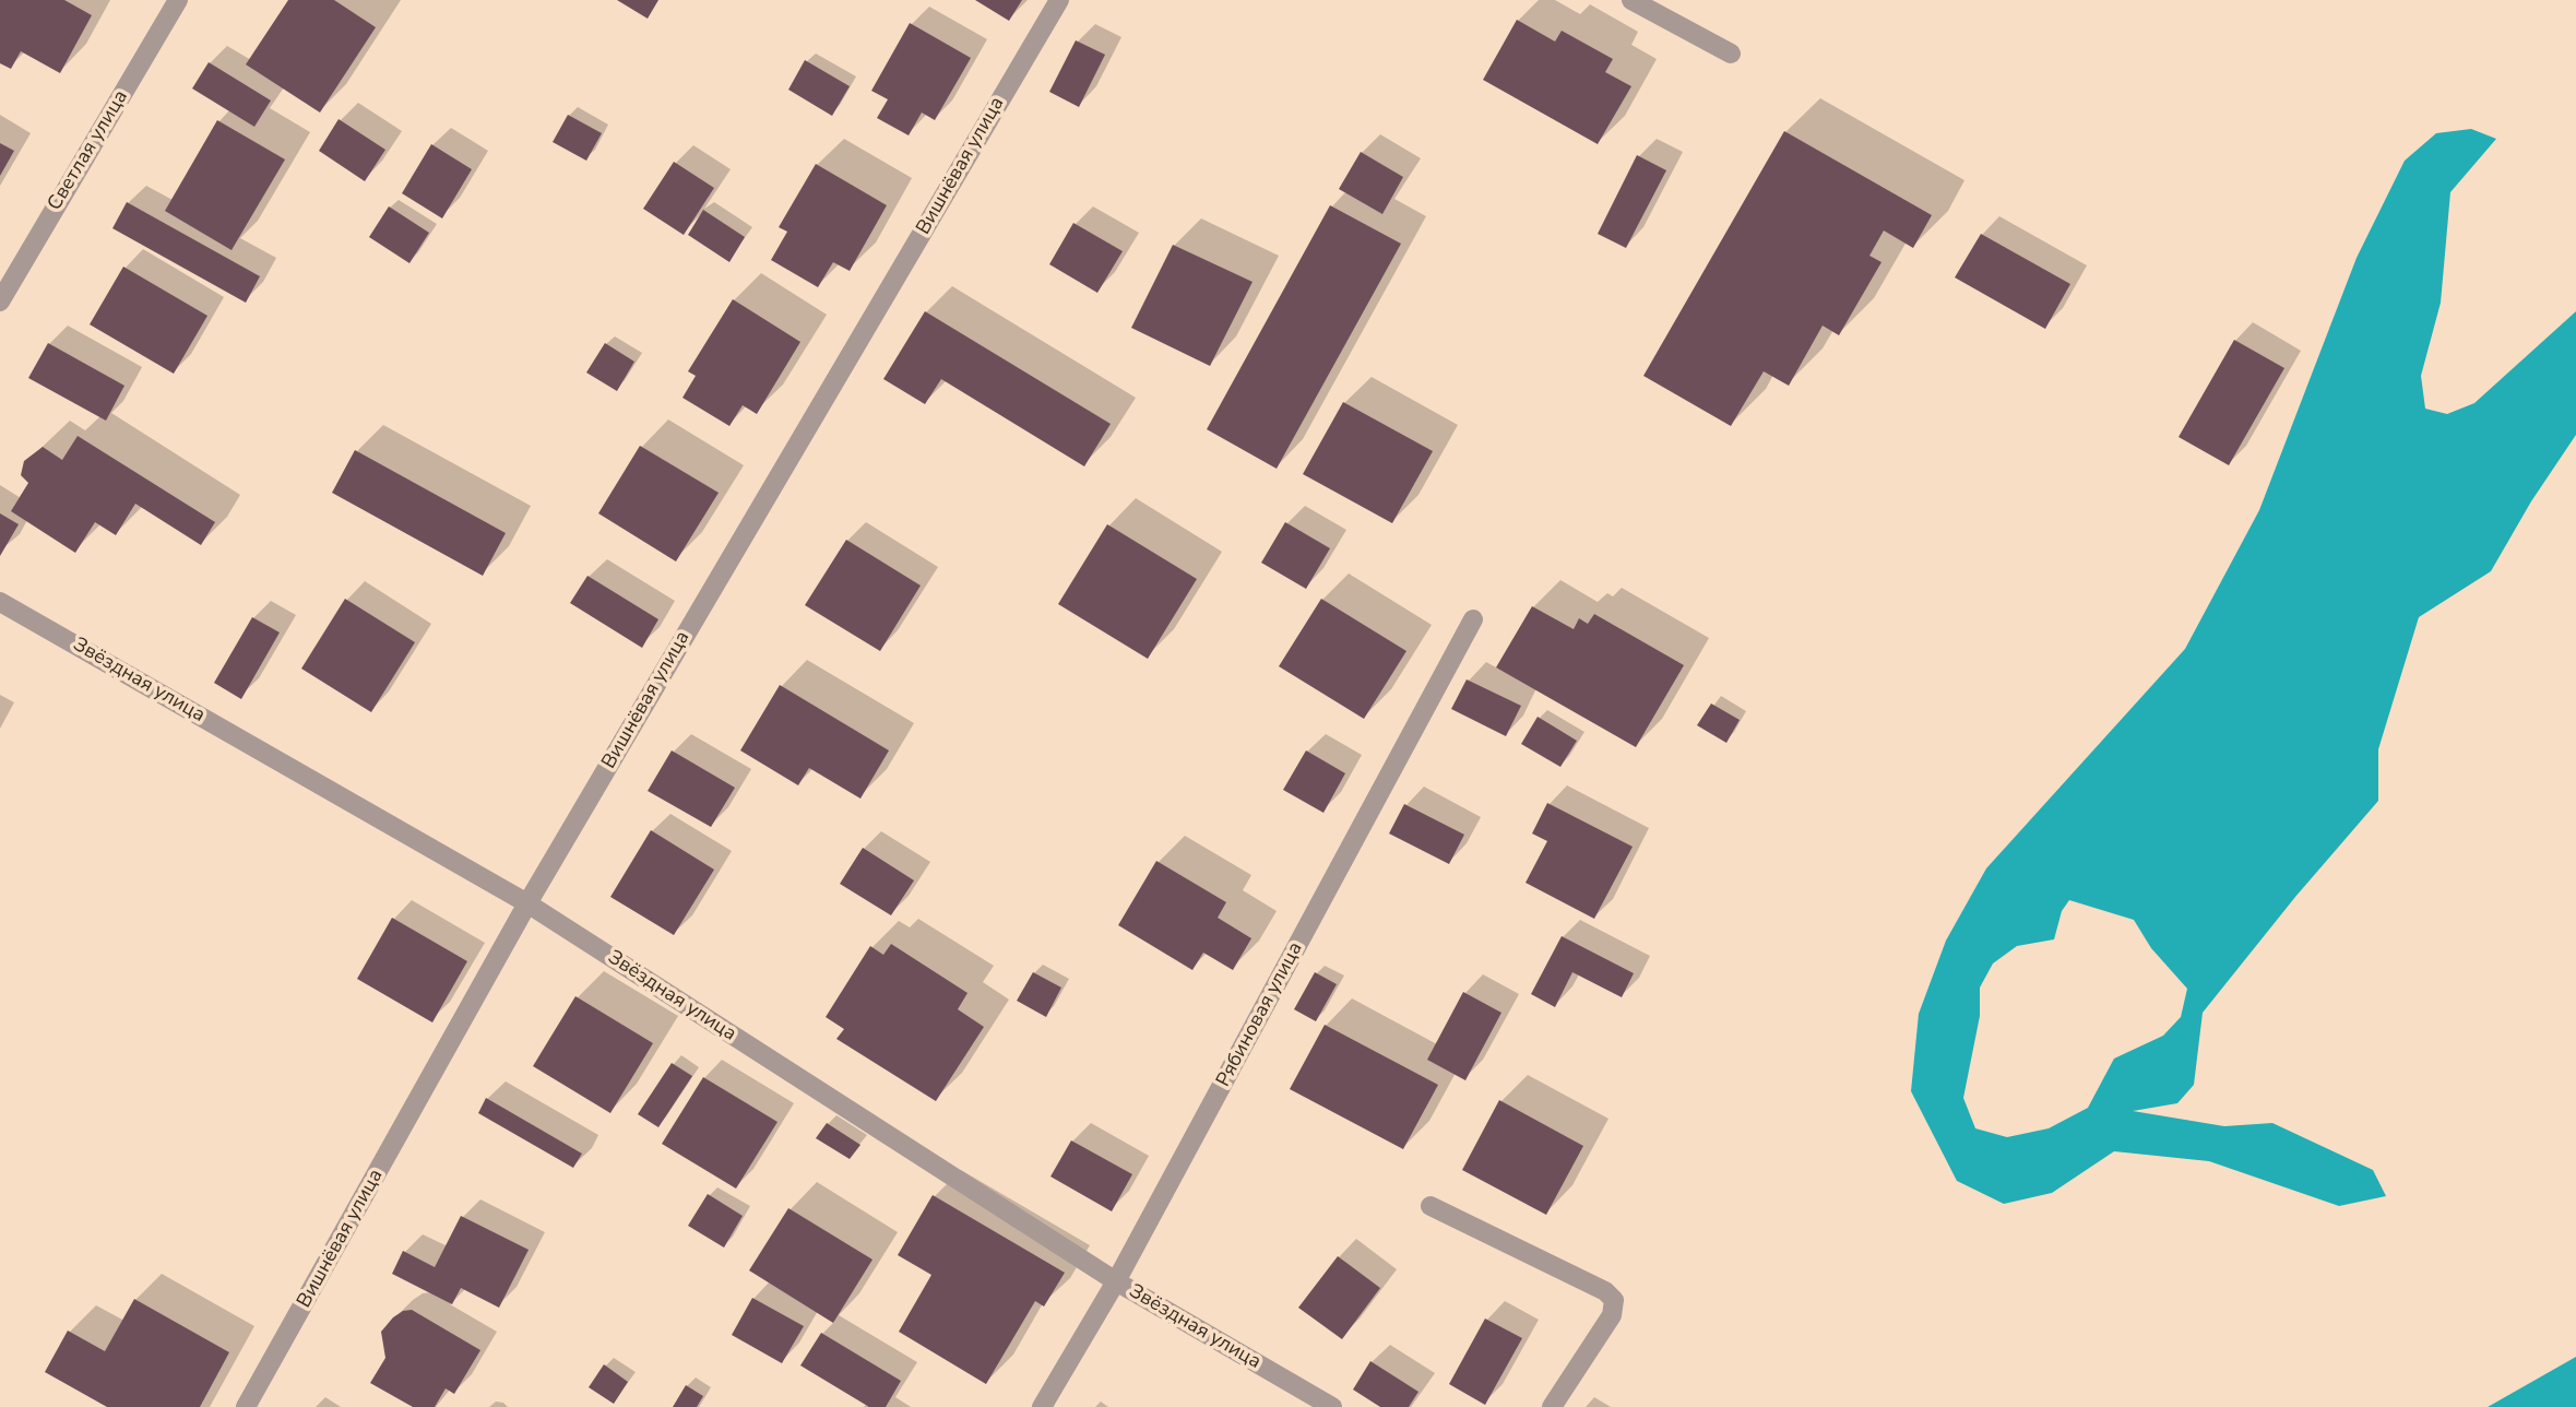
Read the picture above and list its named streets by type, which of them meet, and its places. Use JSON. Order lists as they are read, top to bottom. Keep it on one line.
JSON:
{"streets":{"street":["Светлая улица","Вишнёвая улица","Звёздная улица","Рябиновая улица"]},"crossings":[["Вишнёвая улица","Звёздная улица"],["Звёздная улица","Рябиновая улица"]]}
